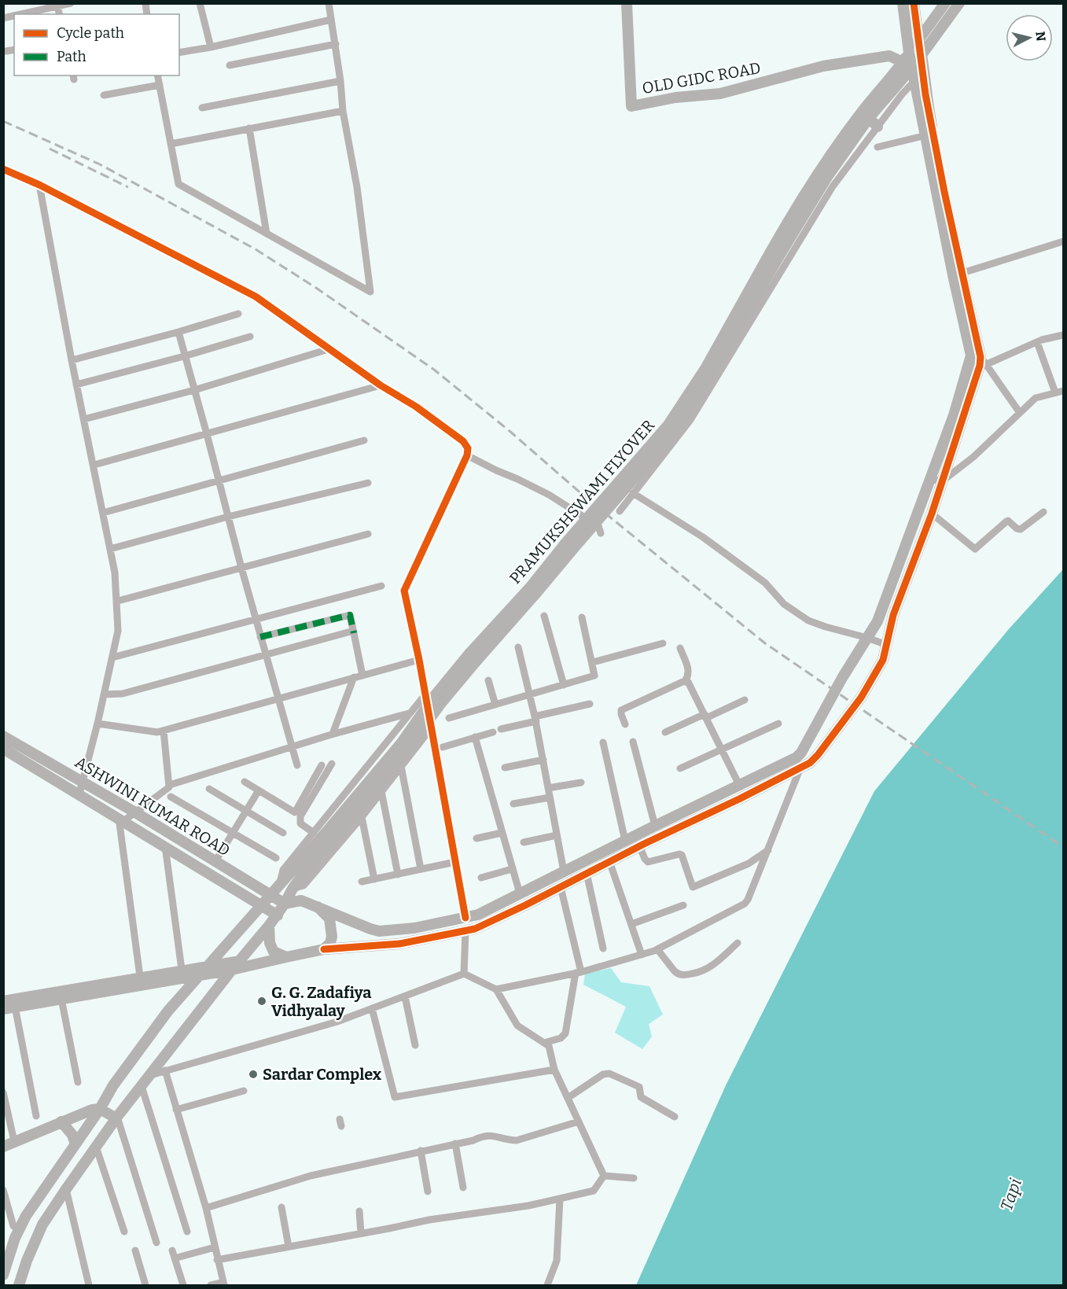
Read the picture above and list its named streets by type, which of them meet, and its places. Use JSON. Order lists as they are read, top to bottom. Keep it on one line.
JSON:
{"streets":{"street":["OLD GIDC ROAD","PRAMUKSHSWAMI FLYOVER","ASHWINI KUMAR ROAD"]},"crossings":[["OLD GIDC ROAD","PRAMUKSHSWAMI FLYOVER"],["PRAMUKSHSWAMI FLYOVER","ASHWINI KUMAR ROAD"]],"water":["Tapi"],"places":["G. G. Zadafiya Vidhyalay","Sardar Complex"],"legend":["Cycle path","Path"],"north":"right"}
